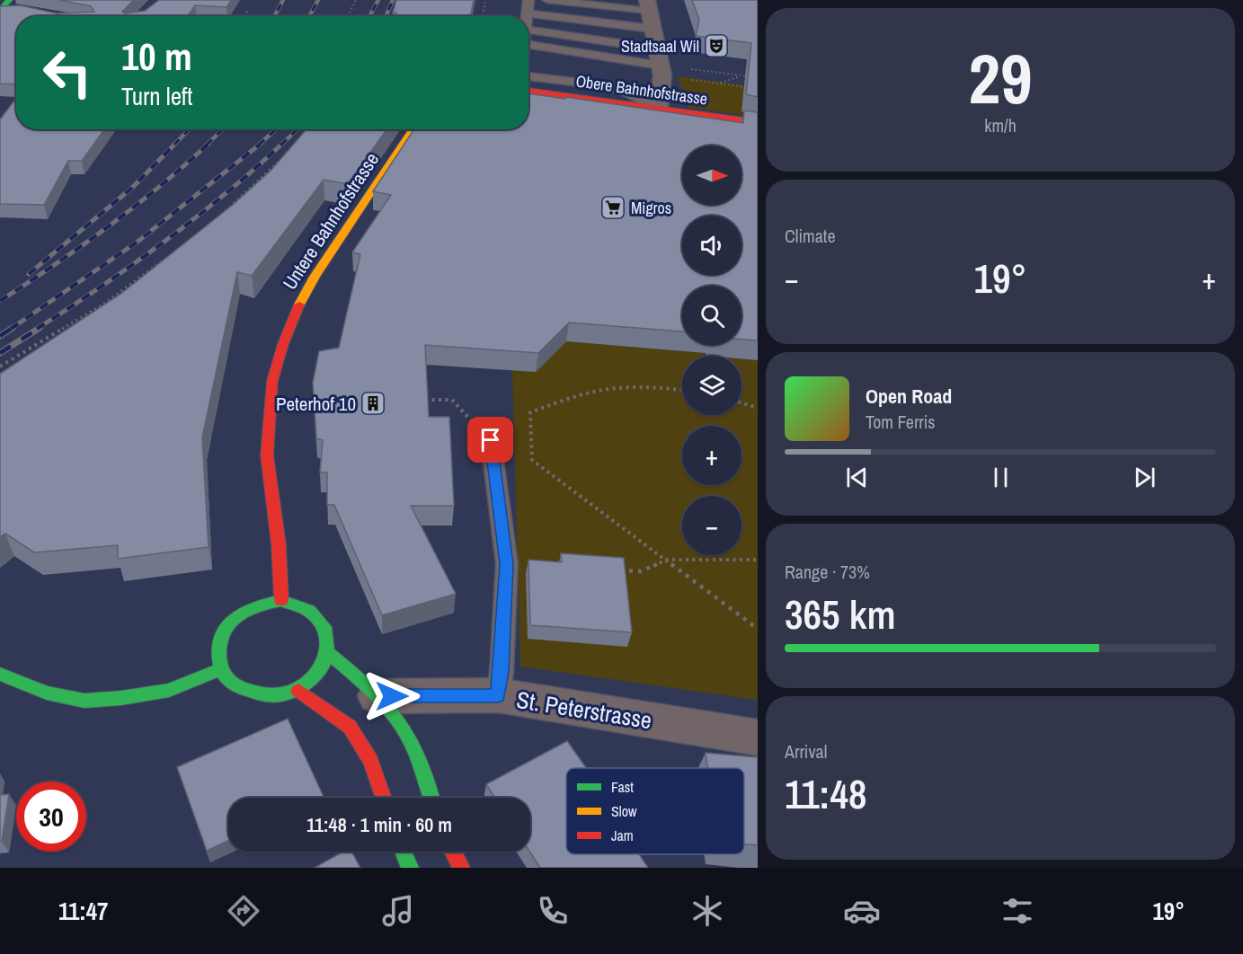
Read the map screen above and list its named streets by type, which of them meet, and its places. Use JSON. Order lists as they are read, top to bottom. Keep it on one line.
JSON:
{"streets":{"street":["Obere Bahnhofstrasse","Untere Bahnhofstrasse","St. Peterstrasse"]},"places":{"theatre":["Stadtsaal Wil"],"supermarket":["Migros"],"building":["Peterhof 10"]},"legend":["Fast","Slow","Jam"],"north":"right","page":{"tile":[["29","km/h"],"Climate",["Range · 73%","365 km"],["Arrival","11:48"]],"turn":["10 m","Turn left"],"map_buttons":["+","−"],"heat":["−","19°","+"],"song":["Open Road","Tom Ferris"],"limit":"30","trip":"11:48 · 1 min · 60 m","tabs":["11:47","19°"]}}
